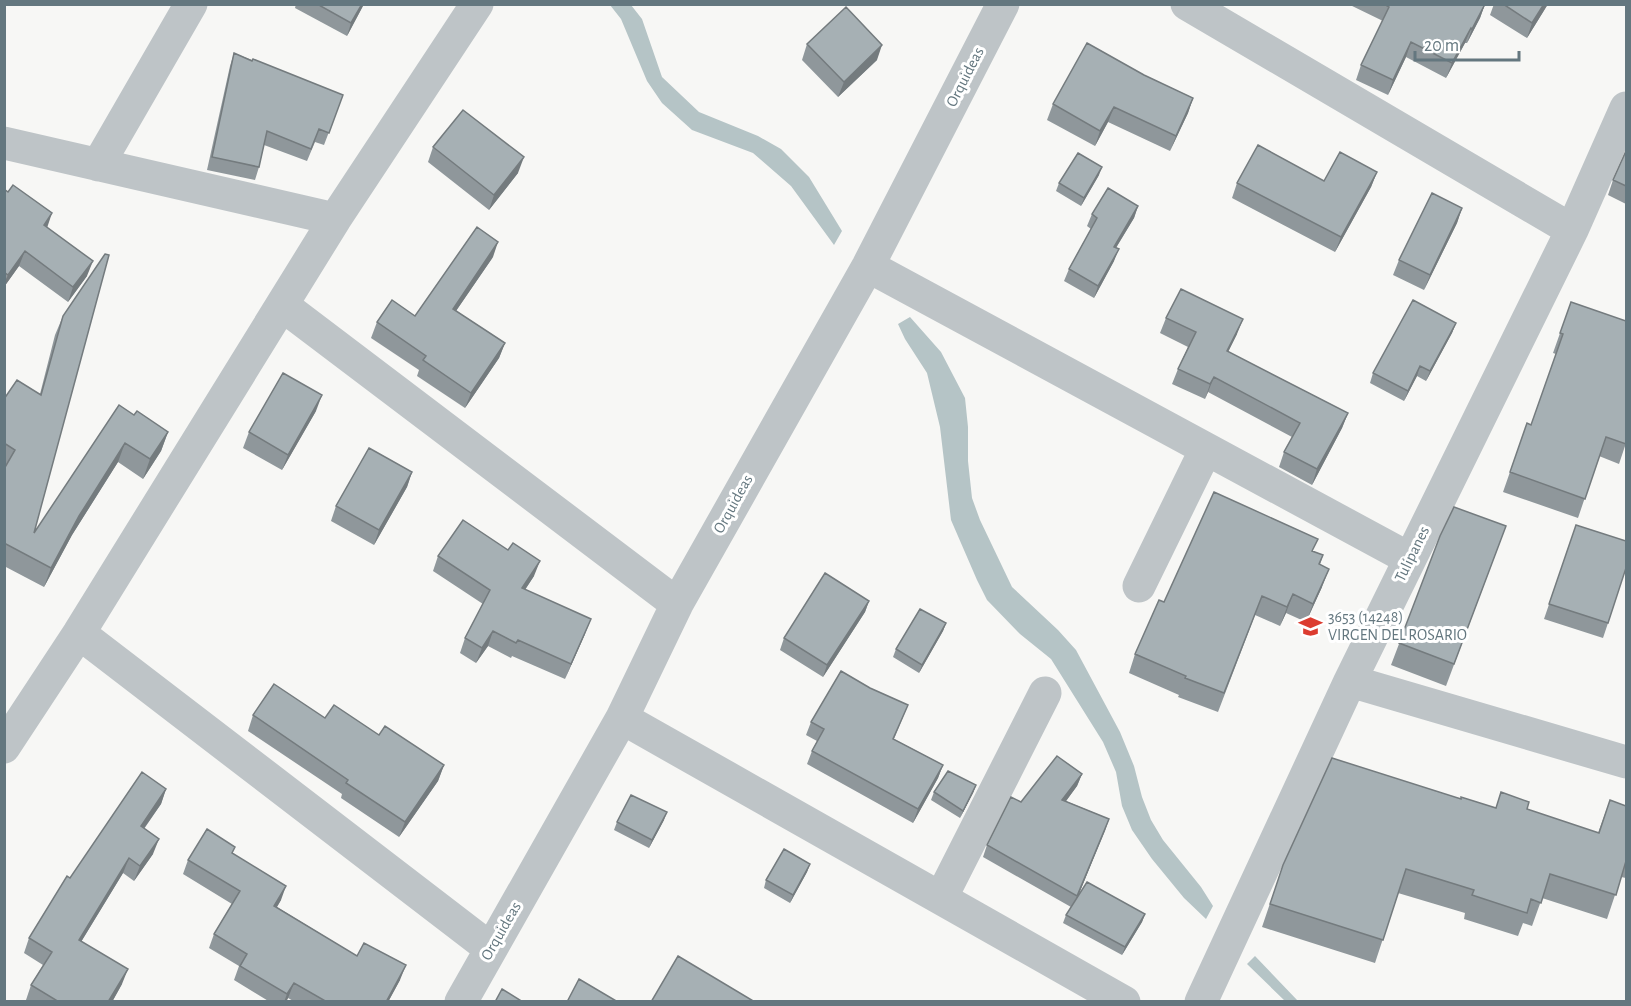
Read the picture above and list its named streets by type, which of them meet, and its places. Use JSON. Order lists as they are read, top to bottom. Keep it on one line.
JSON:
{"streets":{"street":["Orquideas","Tulipanes"]},"places":{"school or university":["3653 (14248) VIRGEN DEL ROSARIO"]},"scale_bar":"20 m"}
